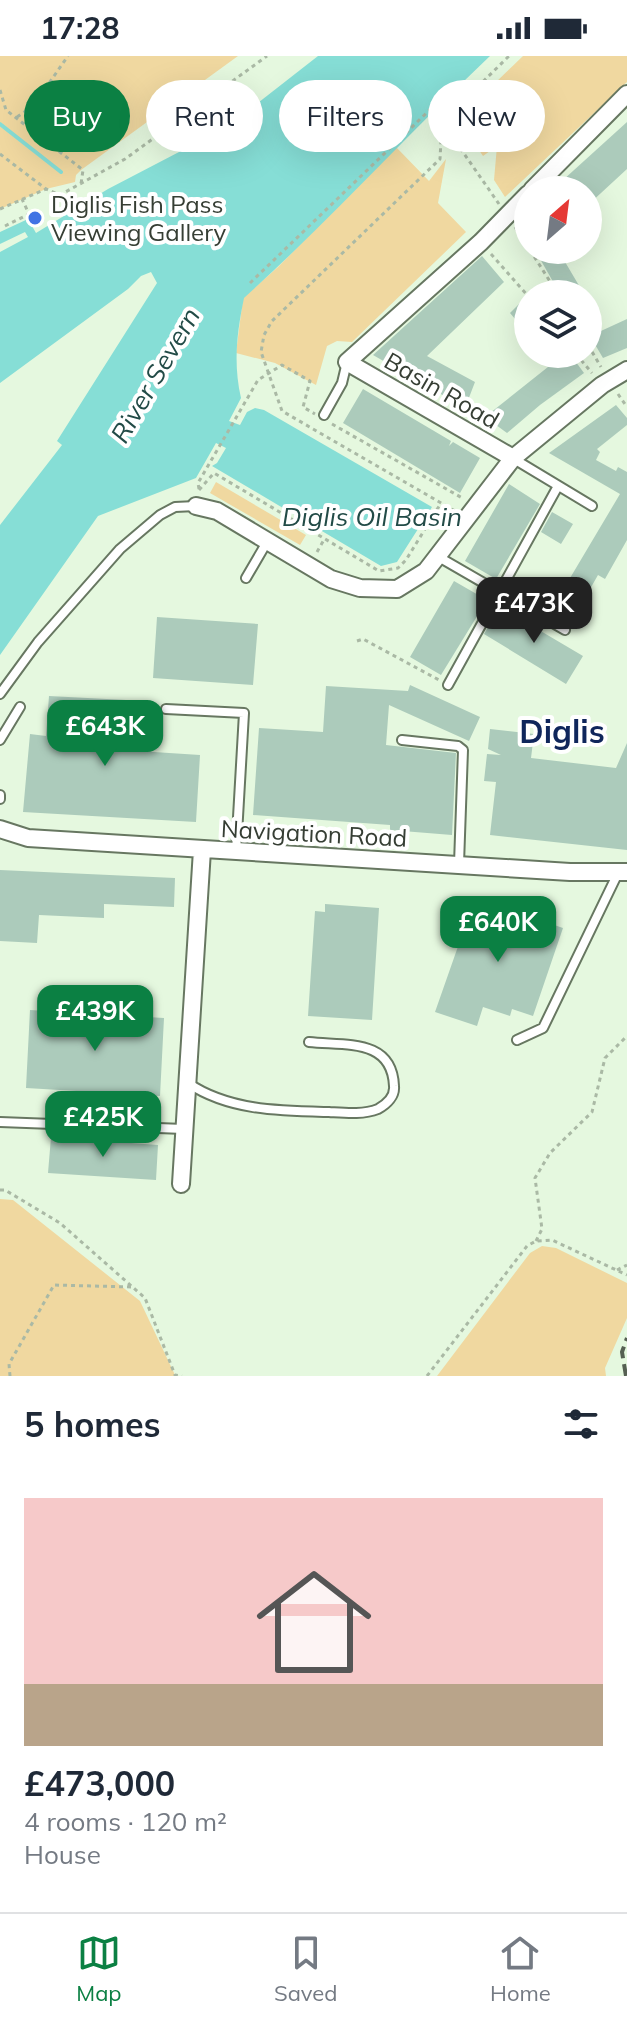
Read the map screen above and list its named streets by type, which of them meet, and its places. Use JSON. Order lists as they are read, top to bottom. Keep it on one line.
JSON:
{"streets":{"street":["Basin Road","Navigation Road"]},"districts":["Diglis"],"water":["River Severn","Diglis Oil Basin"],"places":["Diglis Fish Pass Viewing Gallery"],"north":"top right","page":{"status":"17:28","chip":["Buy","Rent","Filters","New"],"price":["£473K","£643K","£640K","£439K","£425K"],"heading":"5 homes","list":[{"name":"£473,000","note":"4 rooms · 120 m² · House"}],"tabs":["Map","Saved","Home"]}}
